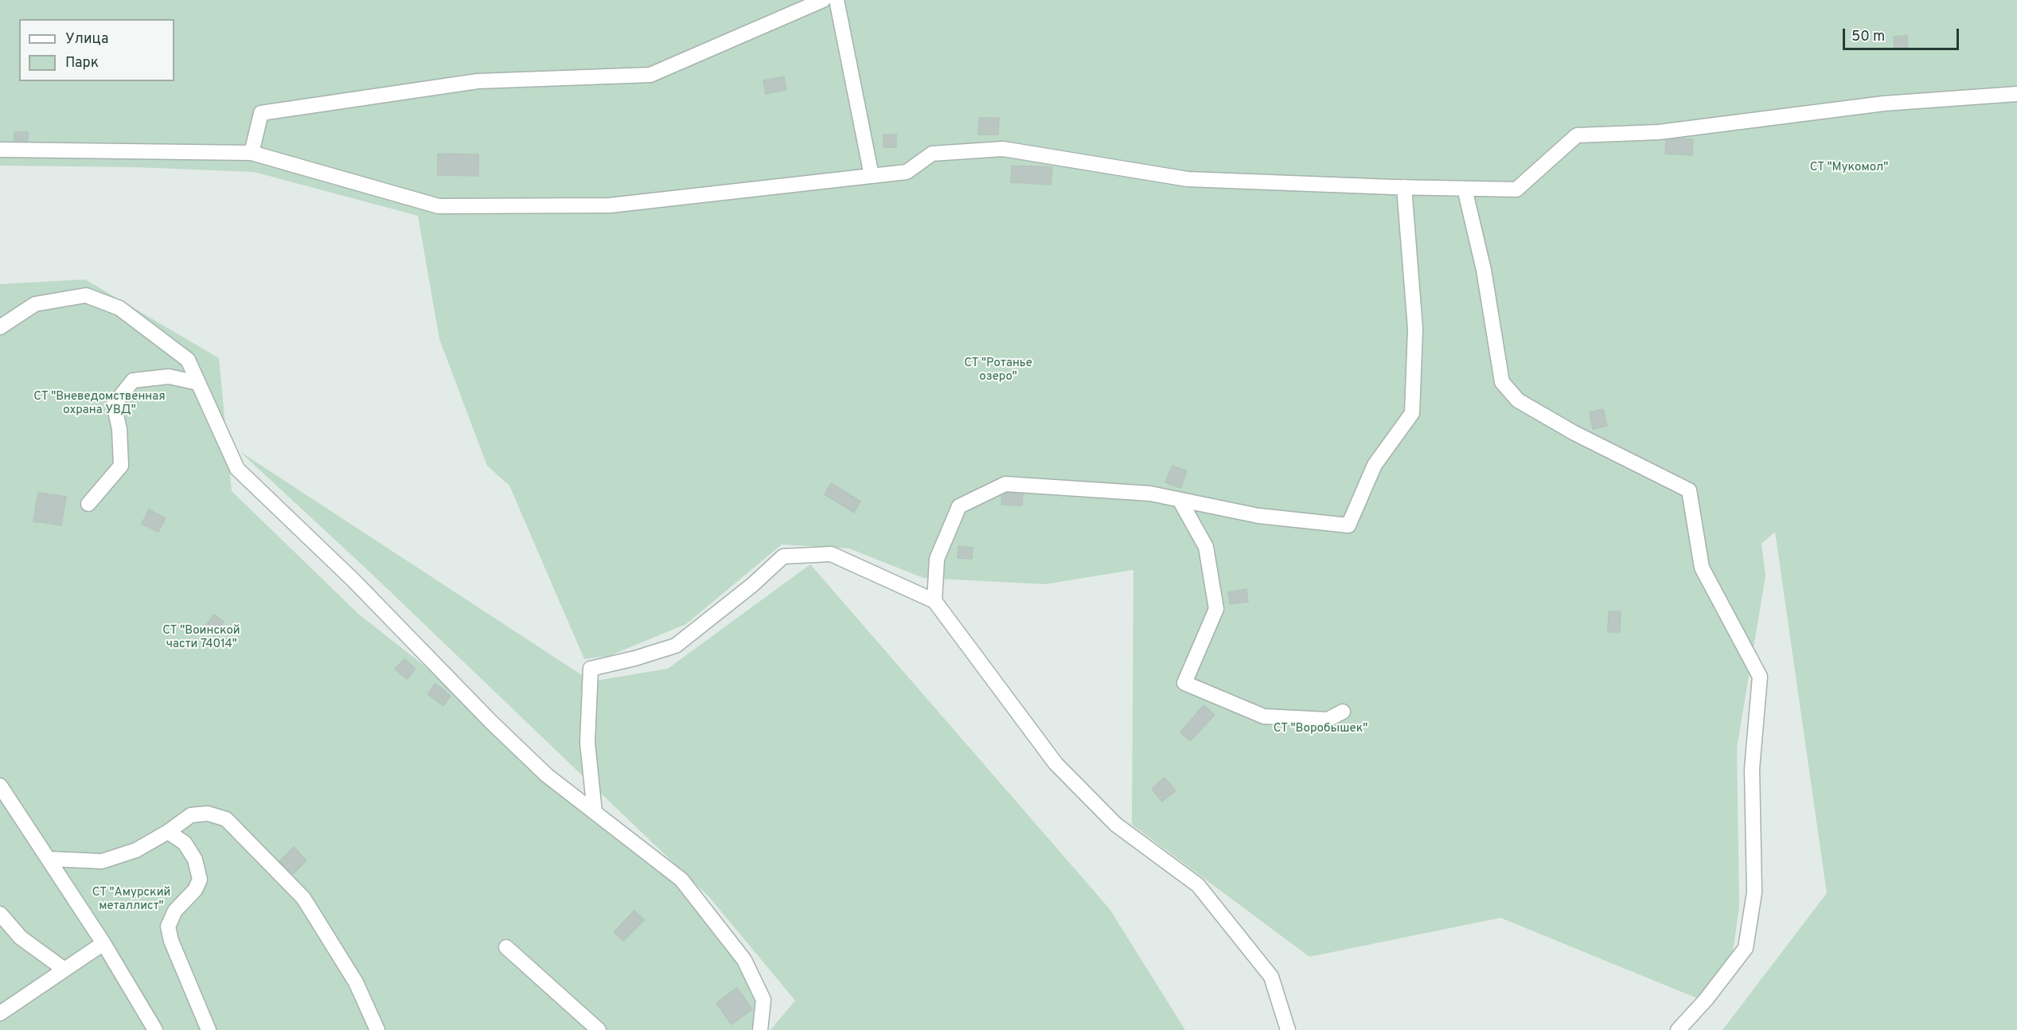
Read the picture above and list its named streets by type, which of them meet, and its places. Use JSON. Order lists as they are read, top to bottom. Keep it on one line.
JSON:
{"parks":["СТ \"Мукомол\"","СТ \"Ротанье озеро\"","СТ \"Вневедомственная охрана УВД\"","СТ \"Воинской части 74014\"","СТ \"Воробышек\"","СТ \"Амурский металлист\""],"legend":["Улица","Парк"],"scale_bar":"50 m"}
